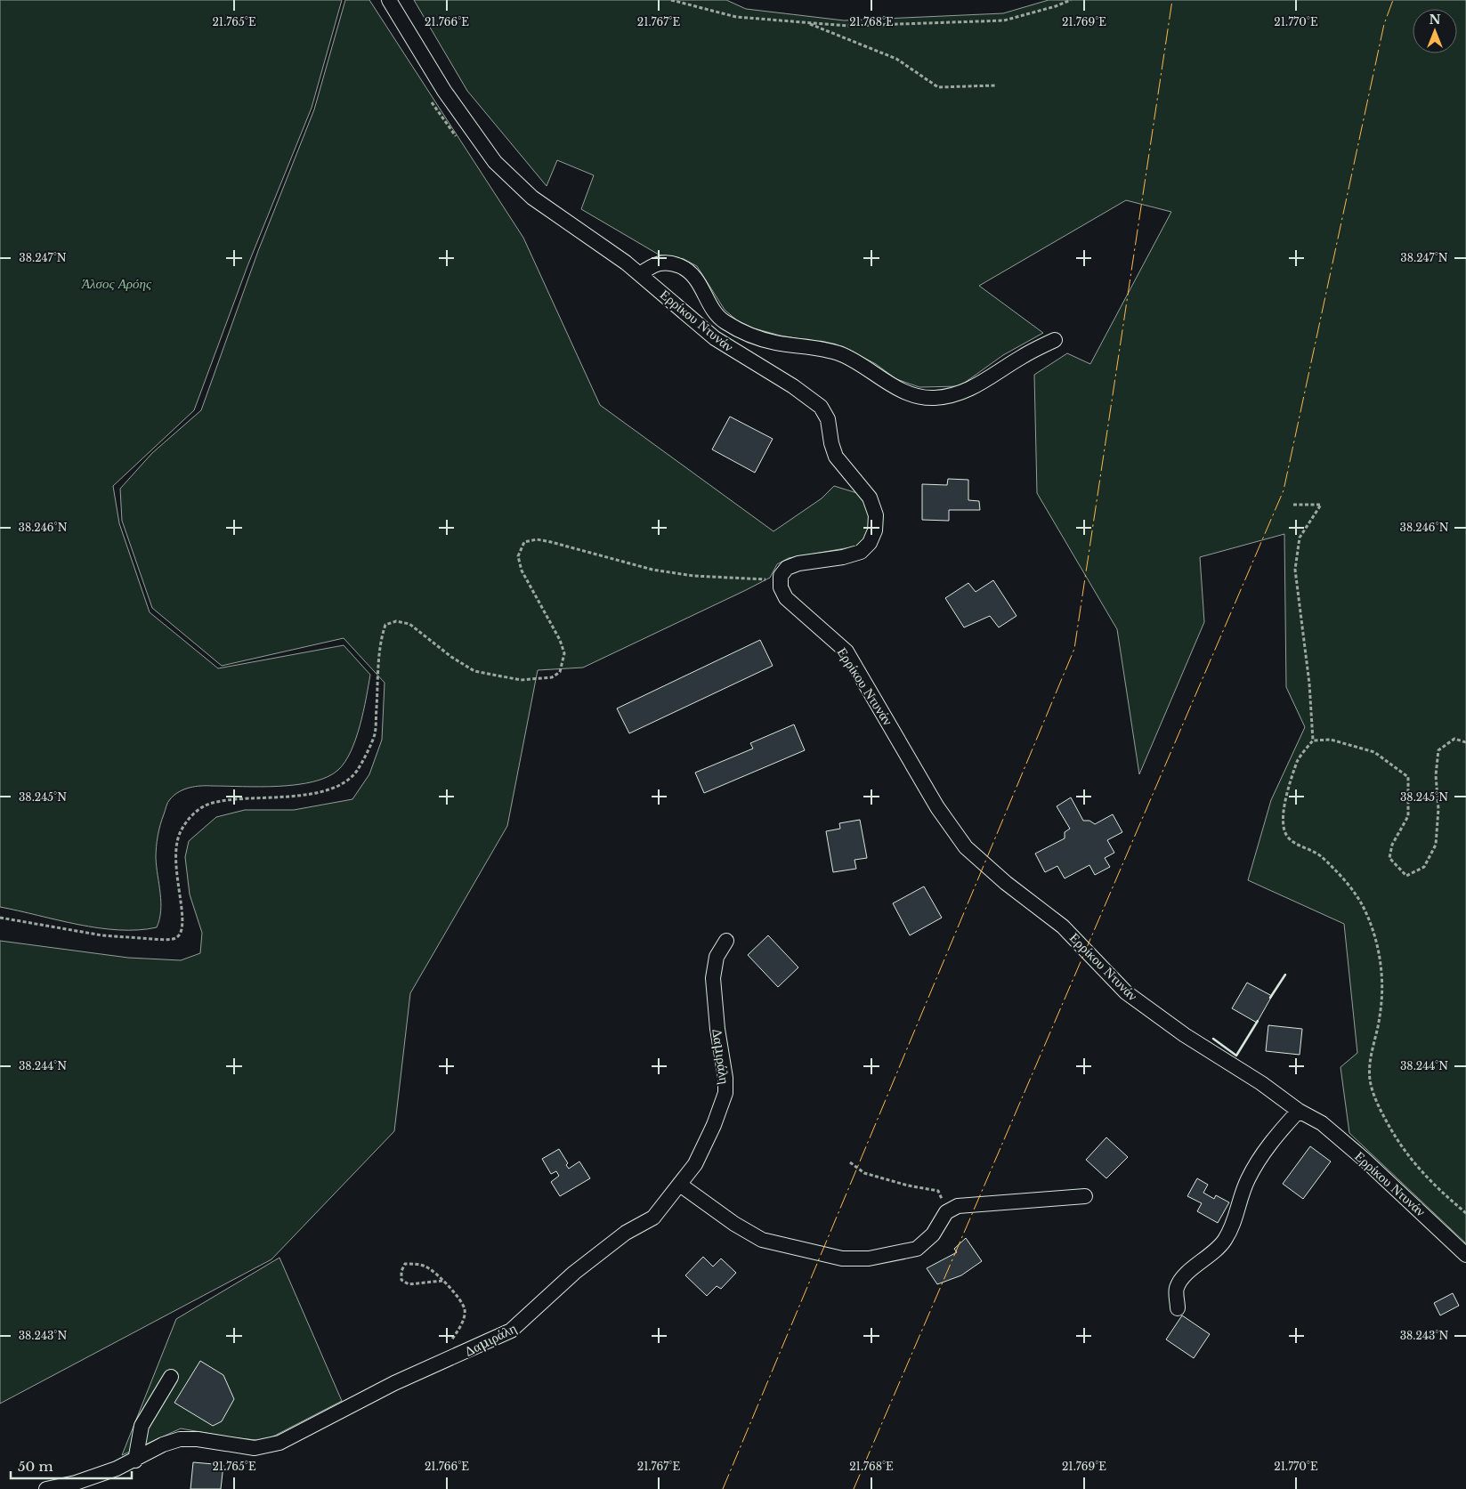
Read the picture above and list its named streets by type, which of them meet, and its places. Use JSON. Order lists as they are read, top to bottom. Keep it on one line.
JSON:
{"streets":{"street":["Ερρίκου Ντυνάν","Δαμιράλη"]},"parks":["Άλσος Αρόης"],"scale_bar":"50 m","north":"top","coordinates":["21.765°E","21.766°E","21.767°E","21.768°E","21.769°E","21.770°E","38.247°N","38.246°N","38.245°N","38.244°N","38.243°N"]}
